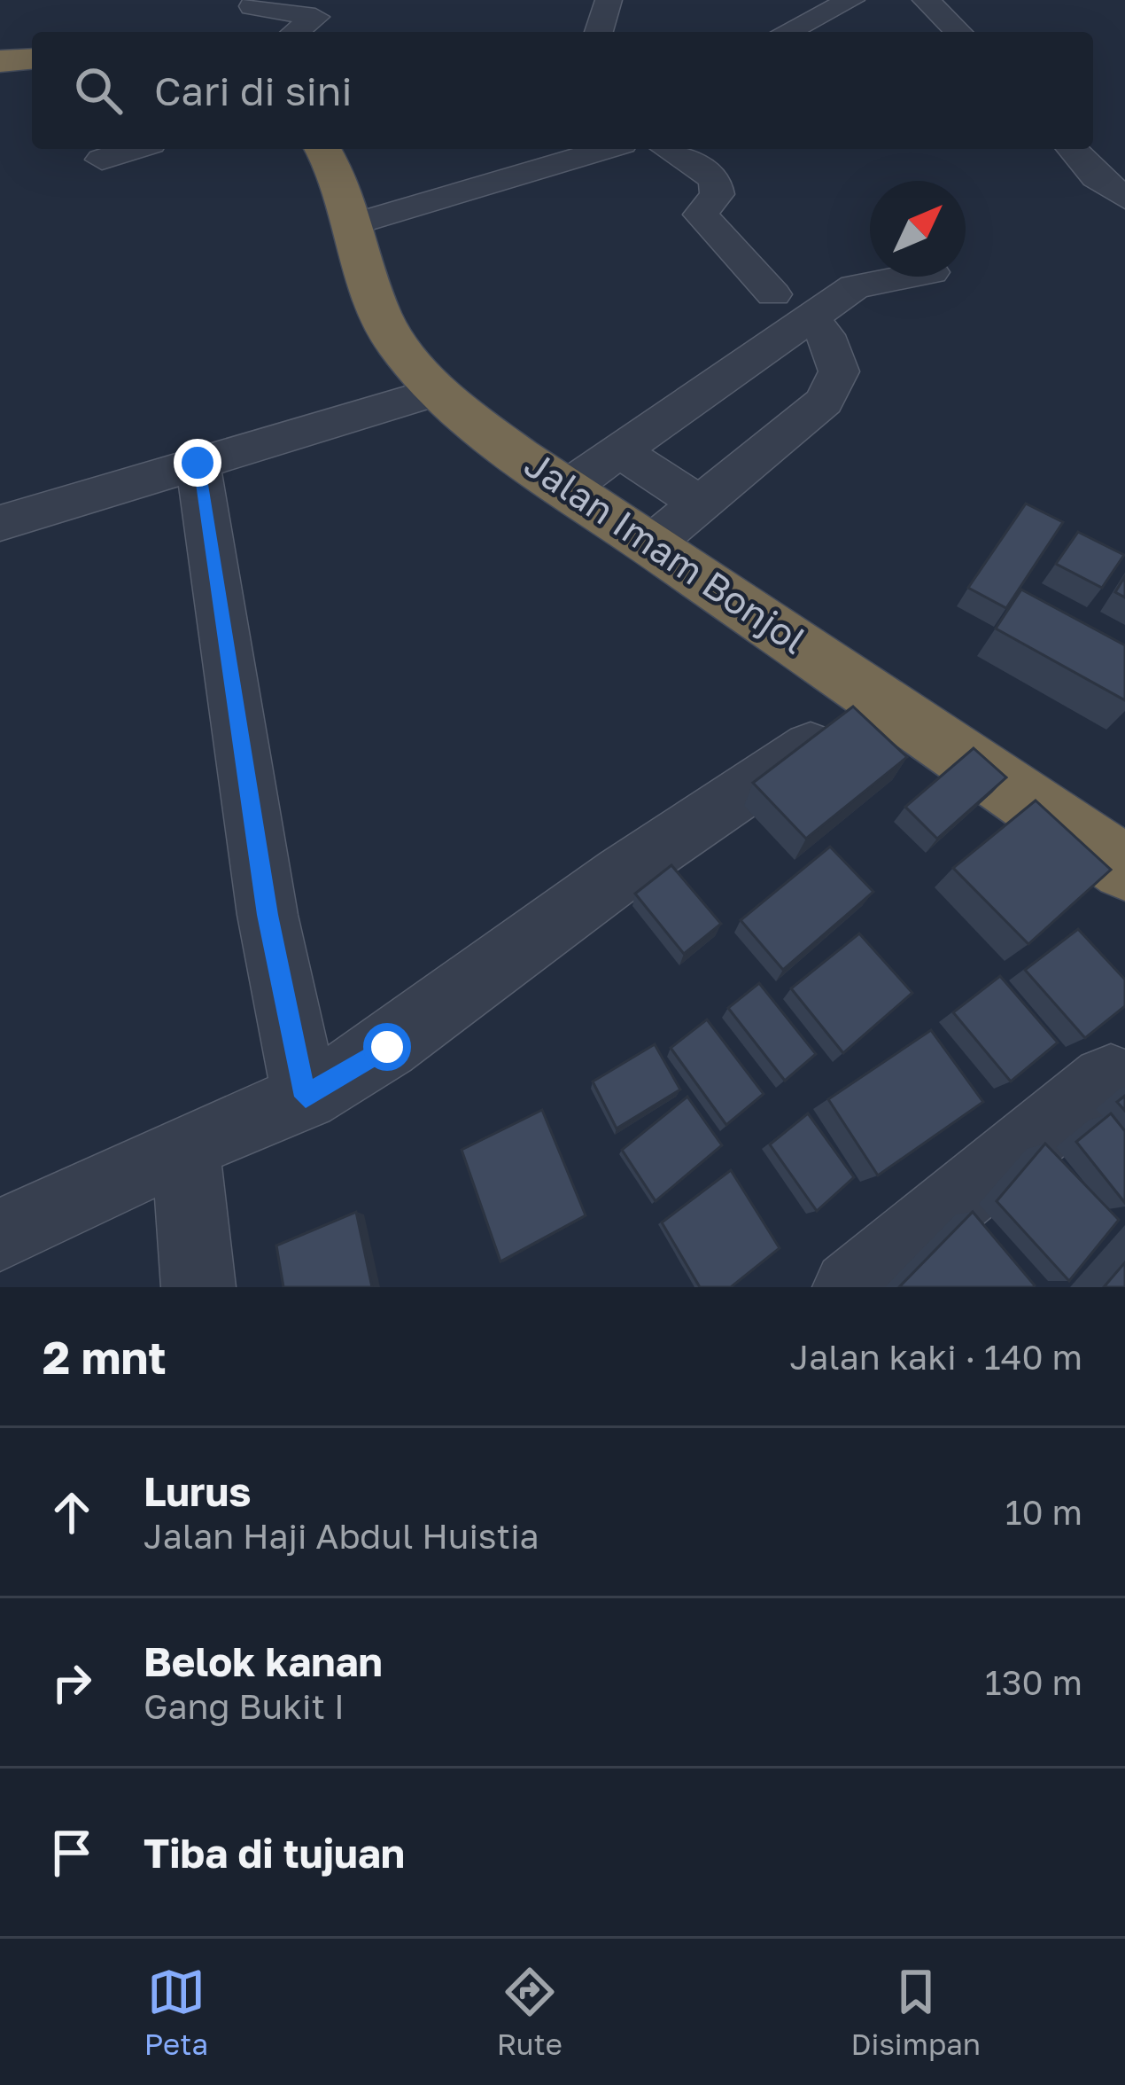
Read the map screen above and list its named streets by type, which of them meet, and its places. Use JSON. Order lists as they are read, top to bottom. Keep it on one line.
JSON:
{"streets":{"highway":["Jalan Imam Bonjol"]},"north":"top right","page":{"search":"Cari di sini","heading":["2 mnt","Jalan kaki · 140 m"],"list":[["Lurus","Jalan Haji Abdul Huistia","10 m"],["Belok kanan","Gang Bukit I","130 m"],"Tiba di tujuan"],"nav":["Peta","Rute","Disimpan"]}}
